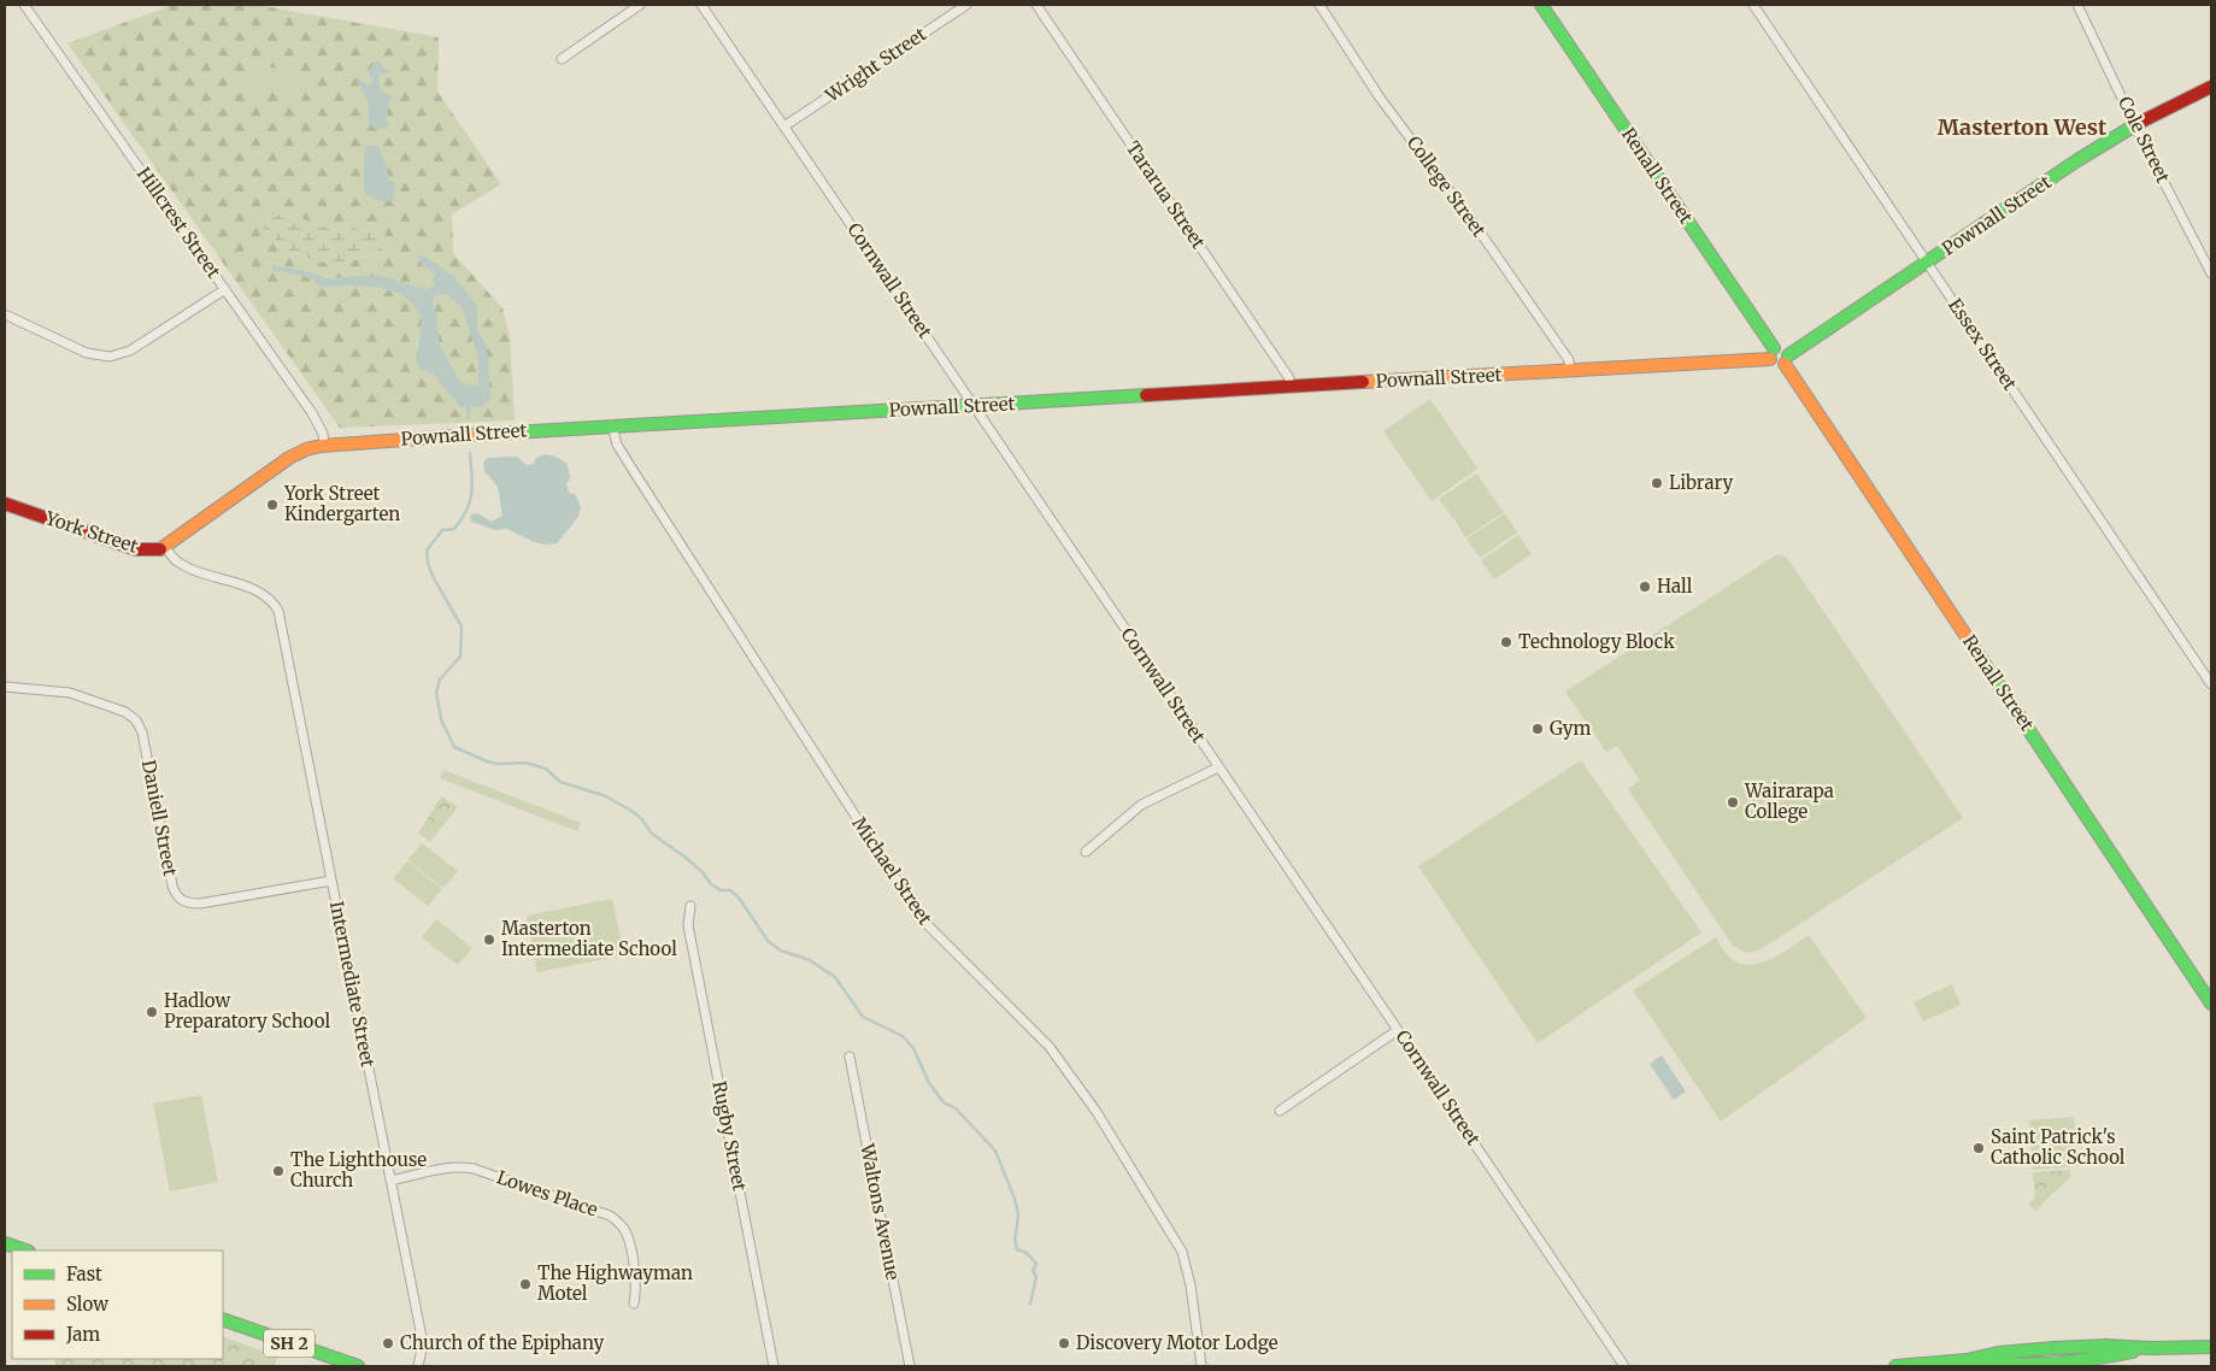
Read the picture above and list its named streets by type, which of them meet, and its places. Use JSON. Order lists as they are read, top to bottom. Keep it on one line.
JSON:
{"streets":{"main road":["Renall Street","Pownall Street","York Street","SH 2"],"street":["Wright Street","Cole Street","College Street","Tararua Street","Hillcrest Street","Cornwall Street","Essex Street","Daniell Street","Michael Street","Intermediate Street","Rugby Street","Lowes Place","Waltons Avenue"]},"crossings":[["Wright Street","Cornwall Street"],["Cole Street","Pownall Street"],["Renall Street","Pownall Street"],["College Street","Pownall Street"],["Tararua Street","Pownall Street"],["Pownall Street","Hillcrest Street"],["Pownall Street","Cornwall Street"],["Pownall Street","Essex Street"],["Pownall Street","York Street"],["Pownall Street","Michael Street"],["York Street","Intermediate Street"],["Daniell Street","Intermediate Street"],["Intermediate Street","Lowes Place"]],"districts":["Masterton West"],"places":["Library","York Street Kindergarten","Hall","Technology Block","Gym","Wairarapa College","Masterton Intermediate School","Hadlow Preparatory School","Saint Patrick's Catholic School","The Lighthouse Church","The Highwayman Motel","Church of the Epiphany","Discovery Motor Lodge"],"legend":["Fast","Slow","Jam"]}
